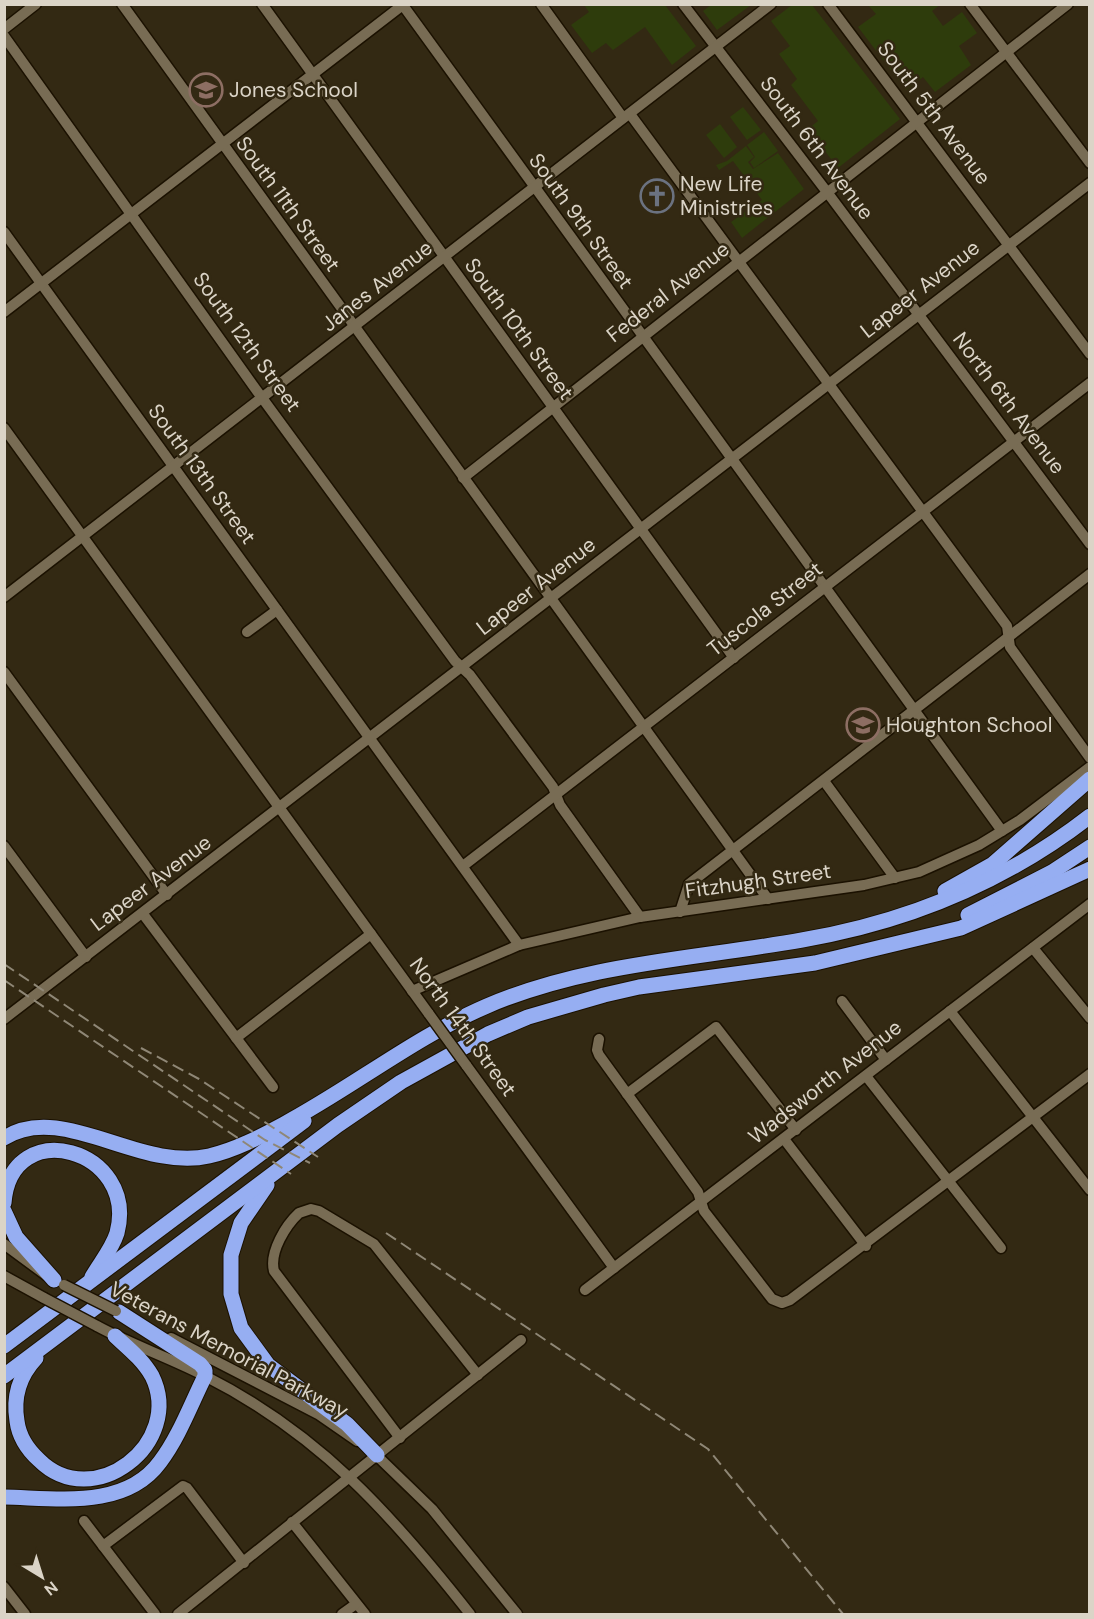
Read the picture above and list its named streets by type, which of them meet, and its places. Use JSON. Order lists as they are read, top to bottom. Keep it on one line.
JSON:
{"streets":{"street":["South 5th Avenue","South 6th Avenue","South 11th Street","South 9th Street","Janes Avenue","Lapeer Avenue","Federal Avenue","South 10th Street","South 12th Street","North 6th Avenue","South 13th Street","Tuscola Street","Fitzhugh Street","North 14th Street","Wadsworth Avenue","Veterans Memorial Parkway"]},"crossings":[["South 5th Avenue","Lapeer Avenue"],["South 5th Avenue","Federal Avenue"],["South 6th Avenue","Janes Avenue"],["South 6th Avenue","Lapeer Avenue"],["South 6th Avenue","Federal Avenue"],["South 6th Avenue","North 6th Avenue"],["South 11th Street","Janes Avenue"],["South 11th Street","Lapeer Avenue"],["South 11th Street","Federal Avenue"],["South 11th Street","Tuscola Street"],["South 11th Street","Fitzhugh Street"],["South 9th Street","Janes Avenue"],["South 9th Street","Lapeer Avenue"],["South 9th Street","Federal Avenue"],["South 9th Street","Tuscola Street"],["South 9th Street","Fitzhugh Street"],["Janes Avenue","South 10th Street"],["Janes Avenue","South 12th Street"],["Janes Avenue","South 13th Street"],["Janes Avenue","North 14th Street"],["Lapeer Avenue","South 10th Street"],["Lapeer Avenue","South 12th Street"],["Lapeer Avenue","North 6th Avenue"],["Lapeer Avenue","South 13th Street"],["Lapeer Avenue","North 14th Street"],["Federal Avenue","South 10th Street"],["South 10th Street","Tuscola Street"],["South 12th Street","Tuscola Street"],["South 12th Street","Fitzhugh Street"],["North 6th Avenue","Tuscola Street"],["South 13th Street","Tuscola Street"],["South 13th Street","Fitzhugh Street"],["Fitzhugh Street","North 14th Street"],["North 14th Street","Wadsworth Avenue"]],"places":{"school or university":["Jones School","Houghton School"],"church":["New Life Ministries"]},"north":"bottom right"}
